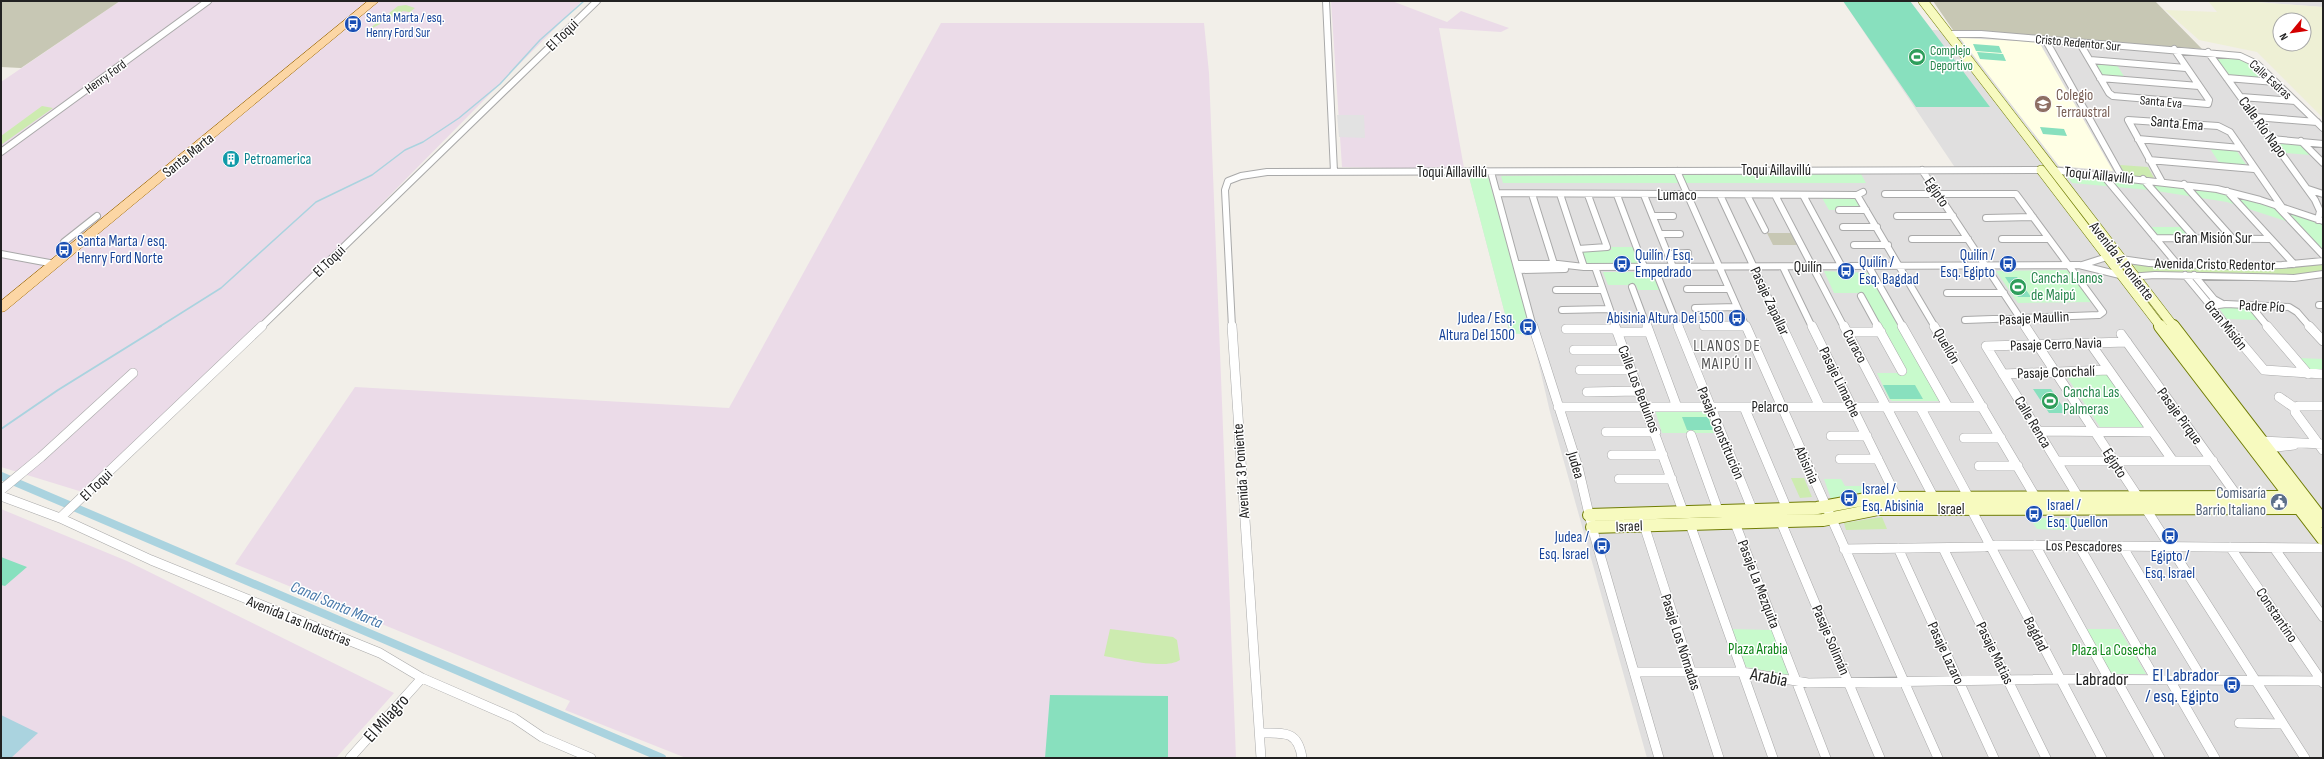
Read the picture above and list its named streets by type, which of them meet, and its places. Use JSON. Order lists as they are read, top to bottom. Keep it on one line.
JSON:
{"streets":{"main road":["Santa Marta"],"street":["El Toqui","Cristo Redentor Sur","Henry Ford","Calle Esdras","Santa Eva","Santa Ema","Calle Río Napo","Toqui Aillavillú","Egipto","Lumaco","Gran Misión Sur","Avenida 4 Poniente","Avenida Cristo Redentor","Quilín","Pasaje Zapallar","Padre Pío","Pasaje Maullin","Gran Misión","Pasaje Cerro Navia","Curaco","Quellón","Pasaje Conchalí","Pasaje Limache","Calle Los Beduinos","Pelarco","Pasaje Pirque","Calle Renca","Pasaje Constitución","Judea","Abisinia","Avenida 3 Poniente","Israel","Los Pescadores","Pasaje La Mezquita","Constantino","Avenida Las Industrias","Bagdad","Pasaje Solimán","Pasaje Los Nómadas","Pasaje Lazaro","Pasaje Matias","Arabia","Labrador","El Milagro"]},"crossings":[["El Toqui","Avenida Las Industrias"],["Cristo Redentor Sur","Calle Esdras"],["Cristo Redentor Sur","Calle Río Napo"],["Cristo Redentor Sur","Avenida 4 Poniente"],["Calle Esdras","Calle Río Napo"],["Calle Río Napo","Toqui Aillavillú"],["Toqui Aillavillú","Egipto"],["Toqui Aillavillú","Avenida 4 Poniente"],["Toqui Aillavillú","Judea"],["Toqui Aillavillú","Abisinia"],["Toqui Aillavillú","Avenida 3 Poniente"],["Egipto","Quilín"],["Egipto","Pasaje Maullin"],["Egipto","Pasaje Cerro Navia"],["Egipto","Pasaje Conchalí"],["Egipto","Israel"],["Egipto","Los Pescadores"],["Egipto","Labrador"],["Lumaco","Pasaje Zapallar"],["Lumaco","Curaco"],["Lumaco","Quellón"],["Lumaco","Judea"],["Lumaco","Abisinia"],["Avenida 4 Poniente","Avenida Cristo Redentor"],["Avenida 4 Poniente","Quilín"],["Avenida 4 Poniente","Israel"],["Avenida Cristo Redentor","Quilín"],["Avenida Cristo Redentor","Gran Misión"],["Quilín","Pasaje Zapallar"],["Quilín","Pasaje Maullin"],["Quilín","Curaco"],["Quilín","Quellón"],["Quilín","Pasaje Limache"],["Quilín","Calle Los Beduinos"],["Quilín","Pasaje Constitución"],["Quilín","Judea"],["Quilín","Abisinia"],["Pasaje Zapallar","Pelarco"],["Padre Pío","Gran Misión"],["Pasaje Cerro Navia","Pasaje Pirque"],["Pasaje Cerro Navia","Calle Renca"],["Curaco","Pelarco"],["Curaco","Israel"],["Quellón","Pelarco"],["Quellón","Israel"],["Pasaje Conchalí","Calle Renca"],["Pasaje Limache","Pelarco"],["Pasaje Limache","Israel"],["Calle Los Beduinos","Pelarco"],["Calle Los Beduinos","Israel"],["Pelarco","Pasaje Constitución"],["Pelarco","Judea"],["Pelarco","Abisinia"],["Pelarco","Bagdad"],["Pasaje Pirque","Israel"],["Calle Renca","Israel"],["Pasaje Constitución","Israel"],["Judea","Israel"],["Judea","Arabia"],["Abisinia","Israel"],["Abisinia","Los Pescadores"],["Abisinia","Arabia"],["Abisinia","Labrador"],["Israel","Pasaje La Mezquita"],["Israel","Bagdad"],["Israel","Pasaje Solimán"],["Israel","Pasaje Los Nómadas"],["Los Pescadores","Constantino"],["Los Pescadores","Bagdad"],["Los Pescadores","Pasaje Lazaro"],["Los Pescadores","Pasaje Matias"],["Pasaje La Mezquita","Arabia"],["Constantino","Labrador"],["Avenida Las Industrias","El Milagro"],["Bagdad","Labrador"],["Pasaje Solimán","Arabia"],["Pasaje Los Nómadas","Arabia"],["Pasaje Lazaro","Labrador"],["Pasaje Matias","Labrador"],["Arabia","Labrador"]],"districts":["LLANOS DE MAIPÚ II"],"water":["Canal Santa Marta"],"parks":["Plaza Arabia","Plaza La Cosecha"],"places":{"bus stop":["Santa Marta / esq. Henry Ford Sur","Santa Marta / esq. Henry Ford Norte","Quilín / Esq. Empedrado","Quilín / Esq. Egipto","Quilín / Esq. Bagdad","Abisinia Altura Del 1500","Judea / Esq. Altura Del 1500","Israel / Esq. Abisinia","Israel / Esq. Quellon","Egipto / Esq. Israel","Judea / Esq. Israel","El Labrador / esq. Egipto"],"sports":["Complejo Deportivo","Cancha Llanos de Maipú","Cancha Las Palmeras"],"school or university":["Colegio Terraustral"],"building":["Petroamerica"],"public building":["Comisaría Barrio Italiano"]},"north":"bottom left"}
